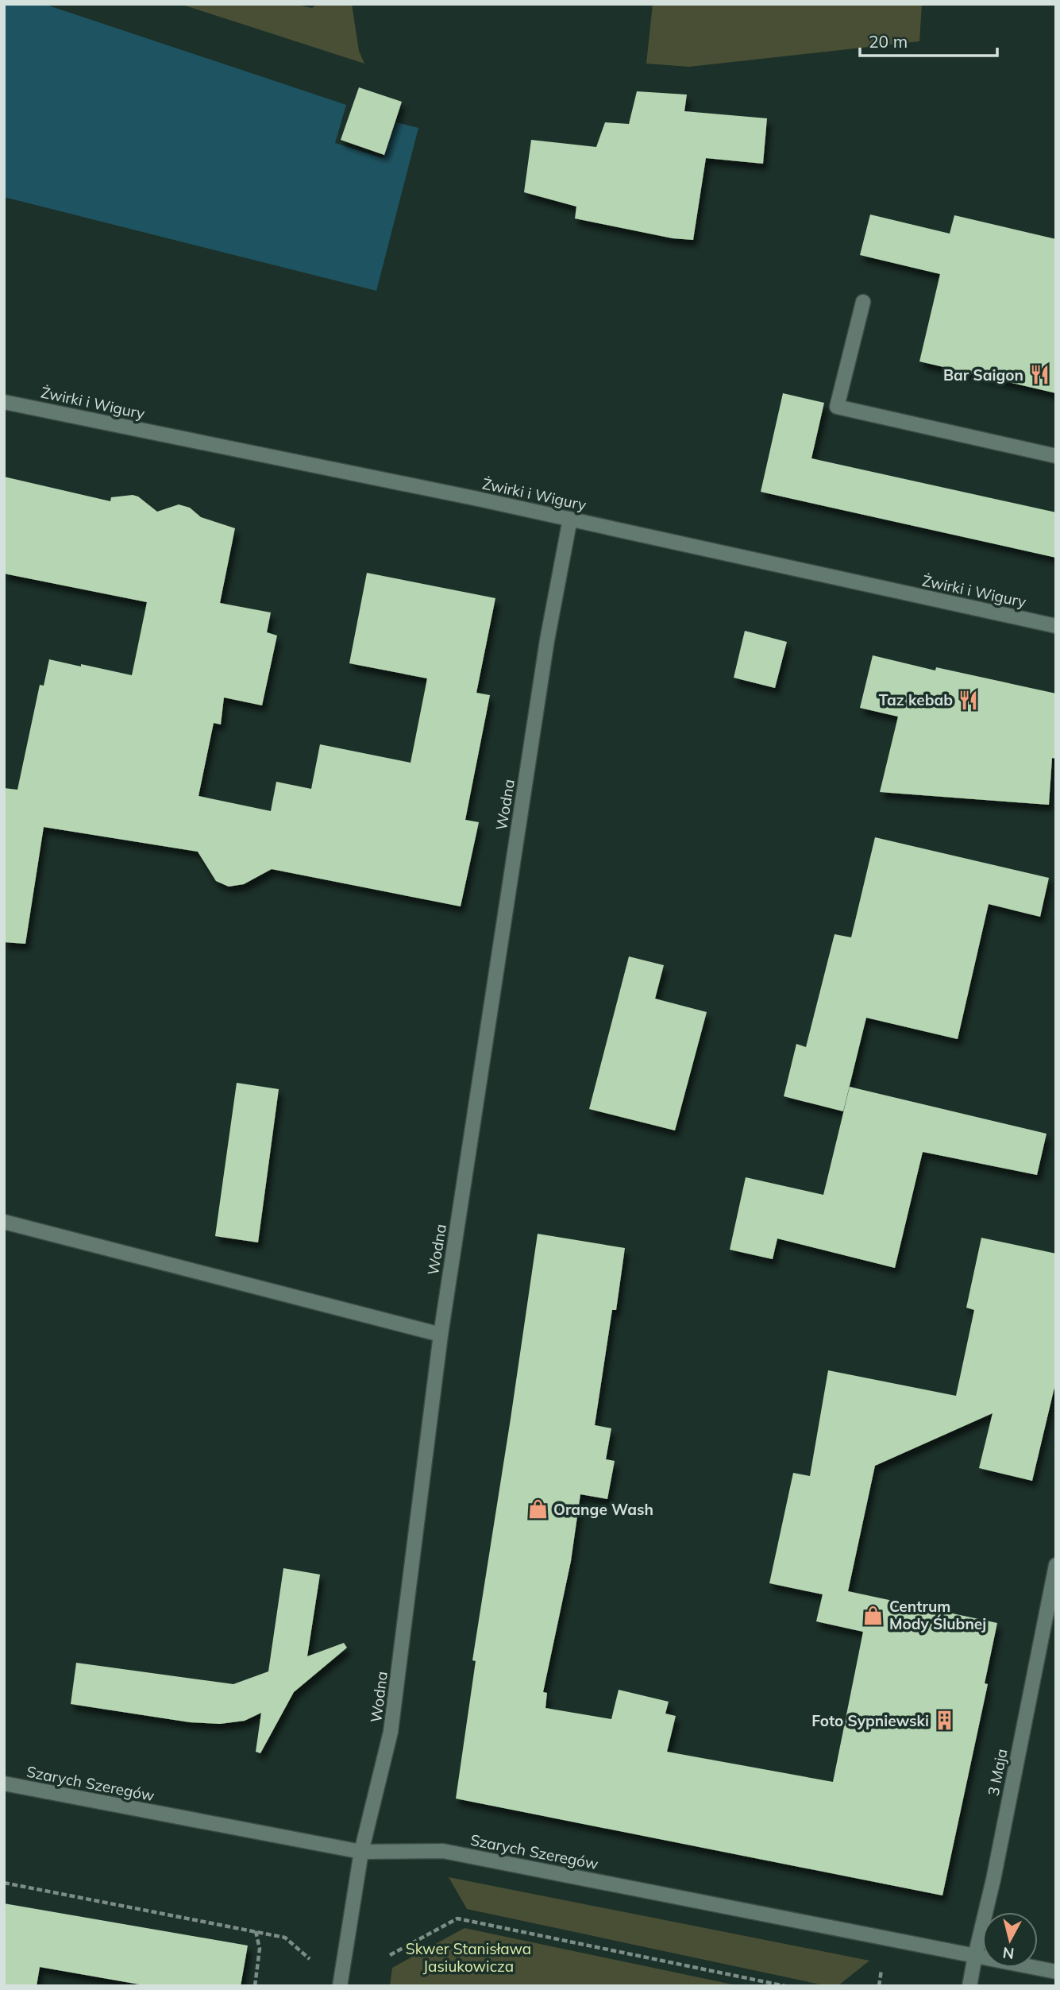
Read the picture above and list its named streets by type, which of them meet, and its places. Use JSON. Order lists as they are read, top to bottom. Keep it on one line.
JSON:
{"streets":{"street":["Żwirki i Wigury","Wodna","3 Maja","Szarych Szeregów"]},"crossings":[["Żwirki i Wigury","Wodna"],["Wodna","Szarych Szeregów"],["3 Maja","Szarych Szeregów"]],"parks":["Skwer Stanisława Jasiukowicza"],"places":{"restaurant":["Bar Saigon","Taz kebab"],"shop":["Orange Wash","Centrum Mody Ślubnej"],"building":["Foto Sypniewski"]},"scale_bar":"20 m","north":"bottom"}
